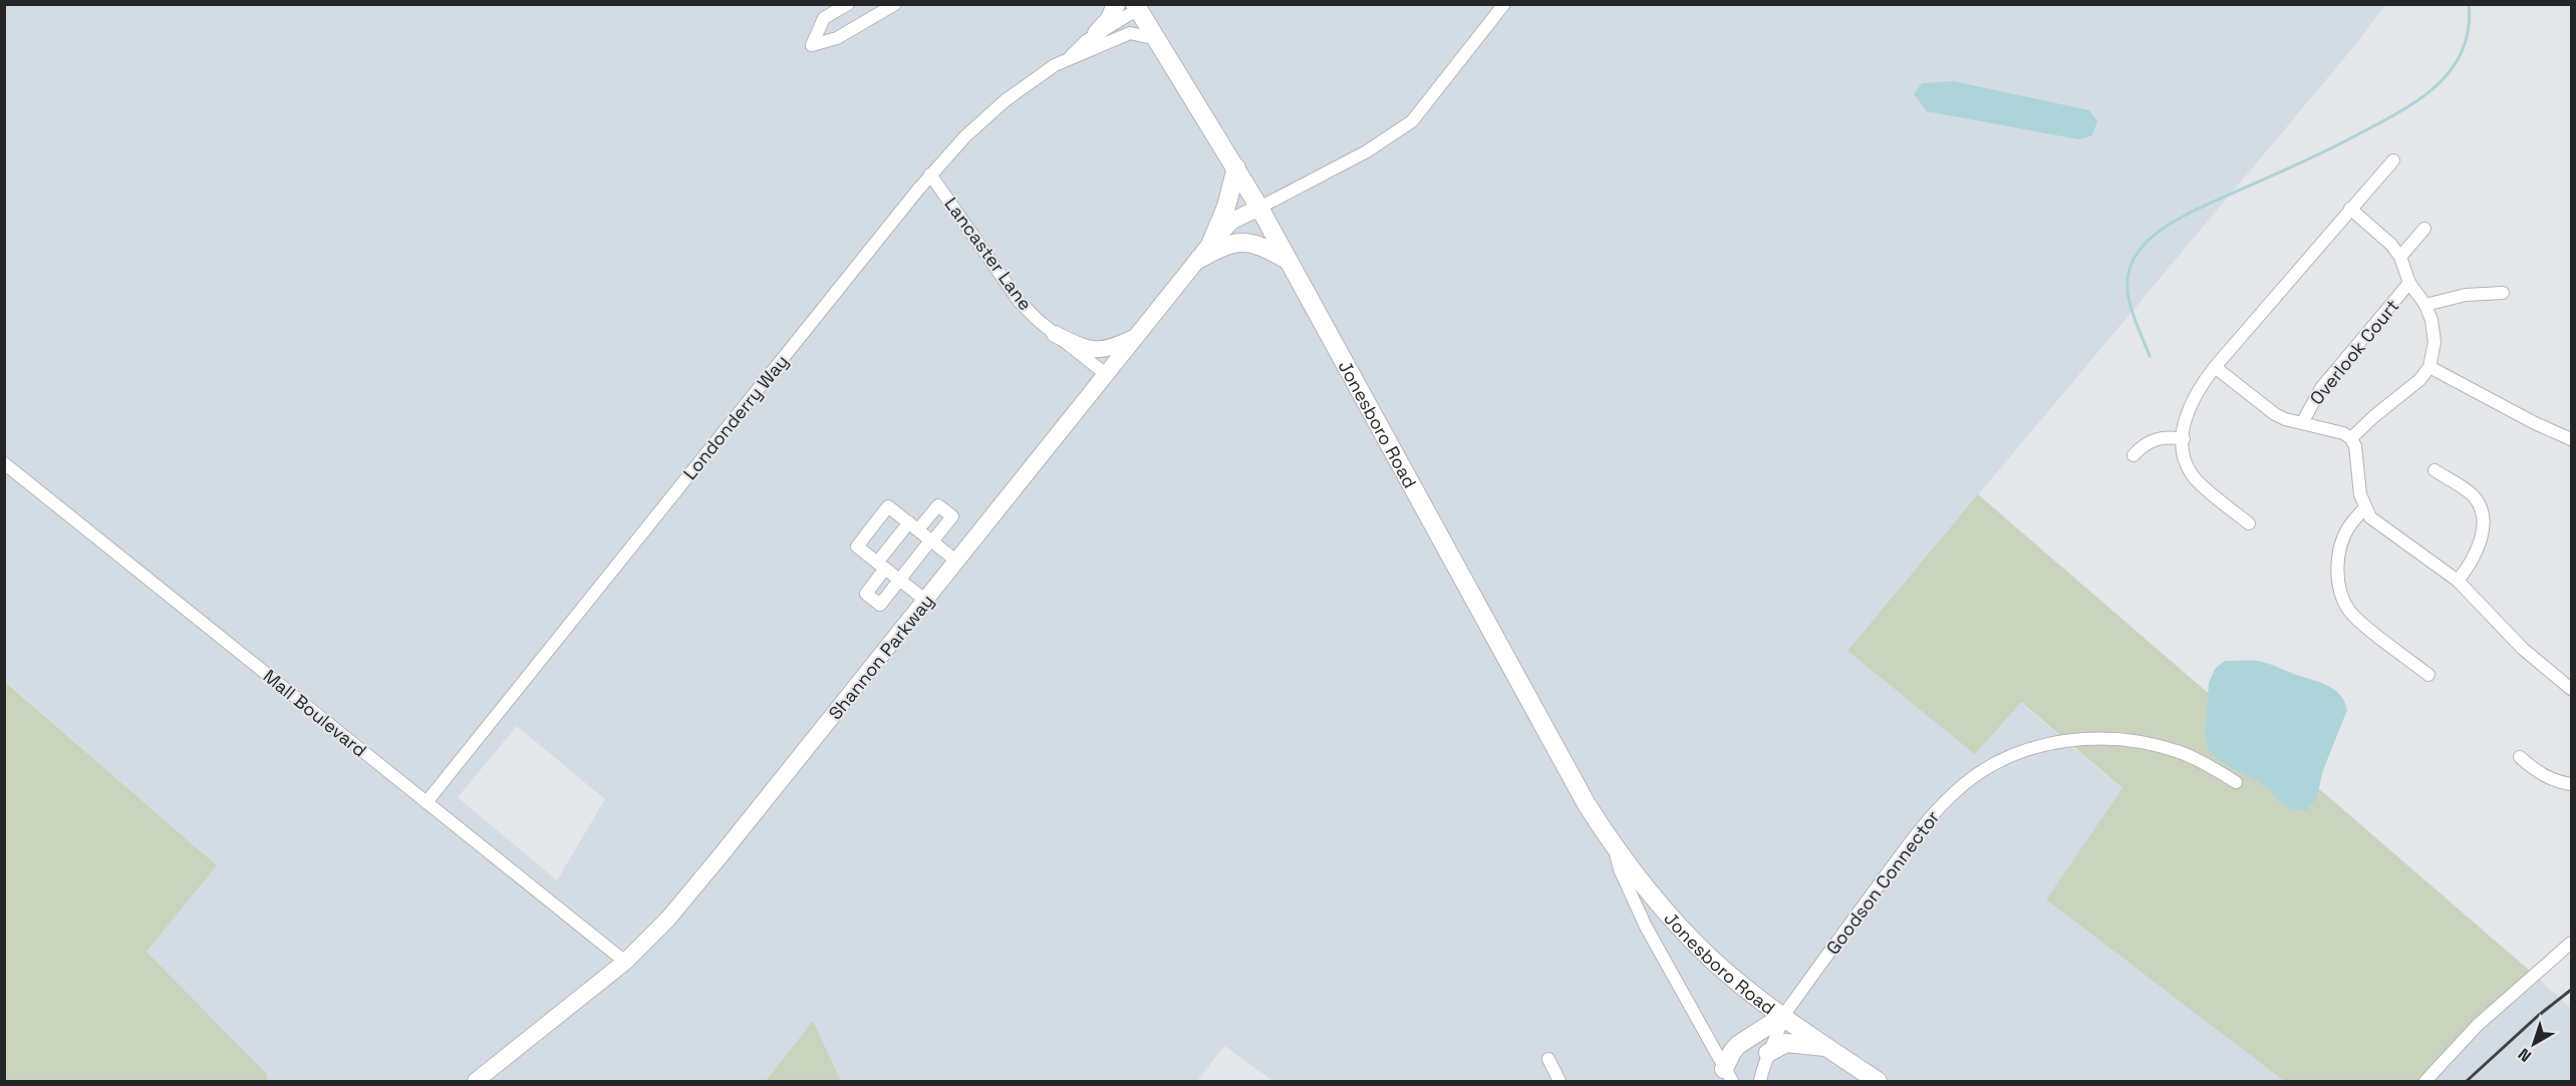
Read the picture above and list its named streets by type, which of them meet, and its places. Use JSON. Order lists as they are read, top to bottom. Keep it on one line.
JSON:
{"streets":{"main road":["Jonesboro Road"],"street":["Lancaster Lane","Overlook Court","Londonderry Way","Shannon Parkway","Mall Boulevard","Goodson Connector"]},"crossings":[["Lancaster Lane","Londonderry Way"],["Lancaster Lane","Shannon Parkway"],["Londonderry Way","Jonesboro Road"],["Londonderry Way","Mall Boulevard"],["Jonesboro Road","Shannon Parkway"],["Jonesboro Road","Goodson Connector"],["Shannon Parkway","Mall Boulevard"]],"north":"bottom left"}
